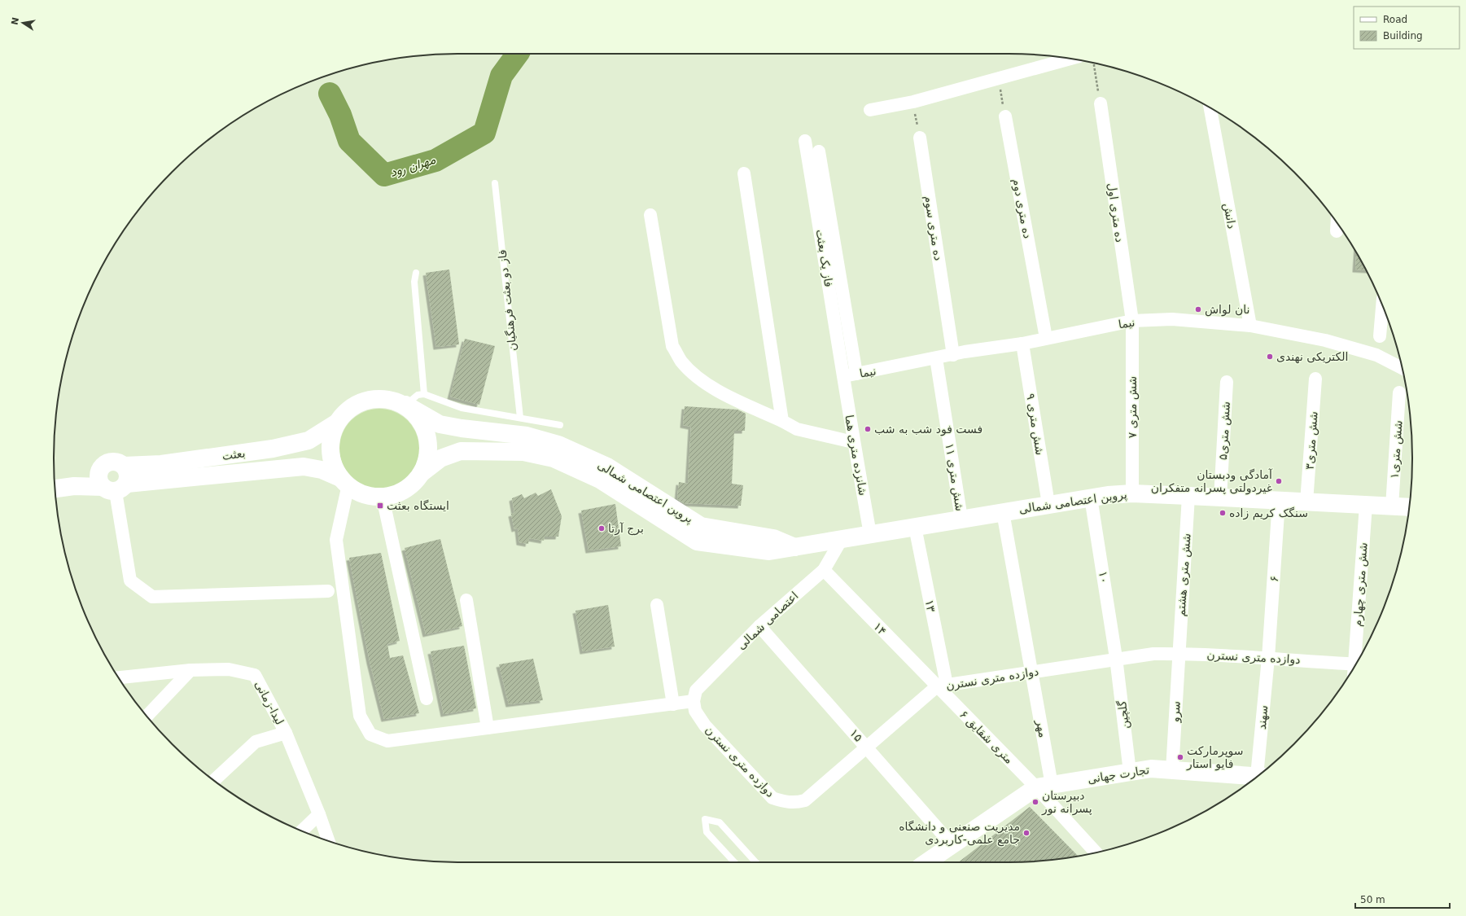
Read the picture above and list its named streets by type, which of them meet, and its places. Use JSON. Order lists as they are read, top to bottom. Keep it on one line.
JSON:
{"streets":{"main road":["بعثت","پروین اعتصامی شمالی","تجارت جهانی"],"street":["ده متری دوم","ده متری اول","دانش","ده متری سوم","فاز یک بعثت","نیما","۷ شش متری","۹ شش متری","۵شش متری","شش متری۳","شش متری۱","شانزده متری هما","۱۱ شش متری","شش متری هشتم","۱۰","۶","شش متری چهارم","۱۳","اعتصامی شمالی","۱۴","دوازده متری نسترن","لیدا-زمانی","سرو","گلچین","سهند","مهر","۱۵","۶ متری شقایق"],"lane":["فاز دو بعثت فرهنگیان"]},"crossings":[["ده متری دوم","نیما"],["ده متری اول","نیما"],["ده متری اول","۷ شش متری"],["دانش","نیما"],["ده متری سوم","نیما"],["فاز یک بعثت","نیما"],["فاز یک بعثت","شانزده متری هما"],["نیما","۷ شش متری"],["نیما","۹ شش متری"],["نیما","شانزده متری هما"],["نیما","۱۱ شش متری"],["۷ شش متری","پروین اعتصامی شمالی"],["۹ شش متری","پروین اعتصامی شمالی"],["۵شش متری","پروین اعتصامی شمالی"],["شش متری۳","پروین اعتصامی شمالی"],["شش متری۱","پروین اعتصامی شمالی"],["بعثت","پروین اعتصامی شمالی"],["شانزده متری هما","پروین اعتصامی شمالی"],["۱۱ شش متری","پروین اعتصامی شمالی"],["پروین اعتصامی شمالی","شش متری هشتم"],["پروین اعتصامی شمالی","۱۰"],["پروین اعتصامی شمالی","۶"],["پروین اعتصامی شمالی","شش متری چهارم"],["پروین اعتصامی شمالی","۱۳"],["پروین اعتصامی شمالی","اعتصامی شمالی"],["پروین اعتصامی شمالی","مهر"],["شش متری هشتم","دوازده متری نسترن"],["شش متری هشتم","سرو"],["۱۰","دوازده متری نسترن"],["۱۰","گلچین"],["۶","دوازده متری نسترن"],["۶","سهند"],["۱۳","۱۴"],["۱۳","دوازده متری نسترن"],["۱۳","۶ متری شقایق"],["اعتصامی شمالی","۱۴"],["اعتصامی شمالی","دوازده متری نسترن"],["اعتصامی شمالی","۱۵"],["۱۴","دوازده متری نسترن"],["۱۴","۶ متری شقایق"],["دوازده متری نسترن","سرو"],["دوازده متری نسترن","گلچین"],["دوازده متری نسترن","سهند"],["دوازده متری نسترن","مهر"],["دوازده متری نسترن","۱۵"],["دوازده متری نسترن","۶ متری شقایق"],["سرو","تجارت جهانی"],["گلچین","تجارت جهانی"],["مهر","۶ متری شقایق"],["مهر","تجارت جهانی"],["۱۵","تجارت جهانی"],["۶ متری شقایق","تجارت جهانی"]],"water":["مهران رود"],"places":{"other":["نان لواش","الکتریکی نهندی","فست فود شب به شب","آمادگی ودبستان غیردولتی پسرانه متفکران","سنگک کریم زاده","برج آرتا","سوپرمارکت فایو استار","دبیرستان پسرانه نور","مدیریت صنعنی و دانشگاه جامع علمی-کاربردی"],"transit":["ایستگاه بعثت"]},"legend":["Road","Building"],"scale_bar":"50 m","north":"left"}
